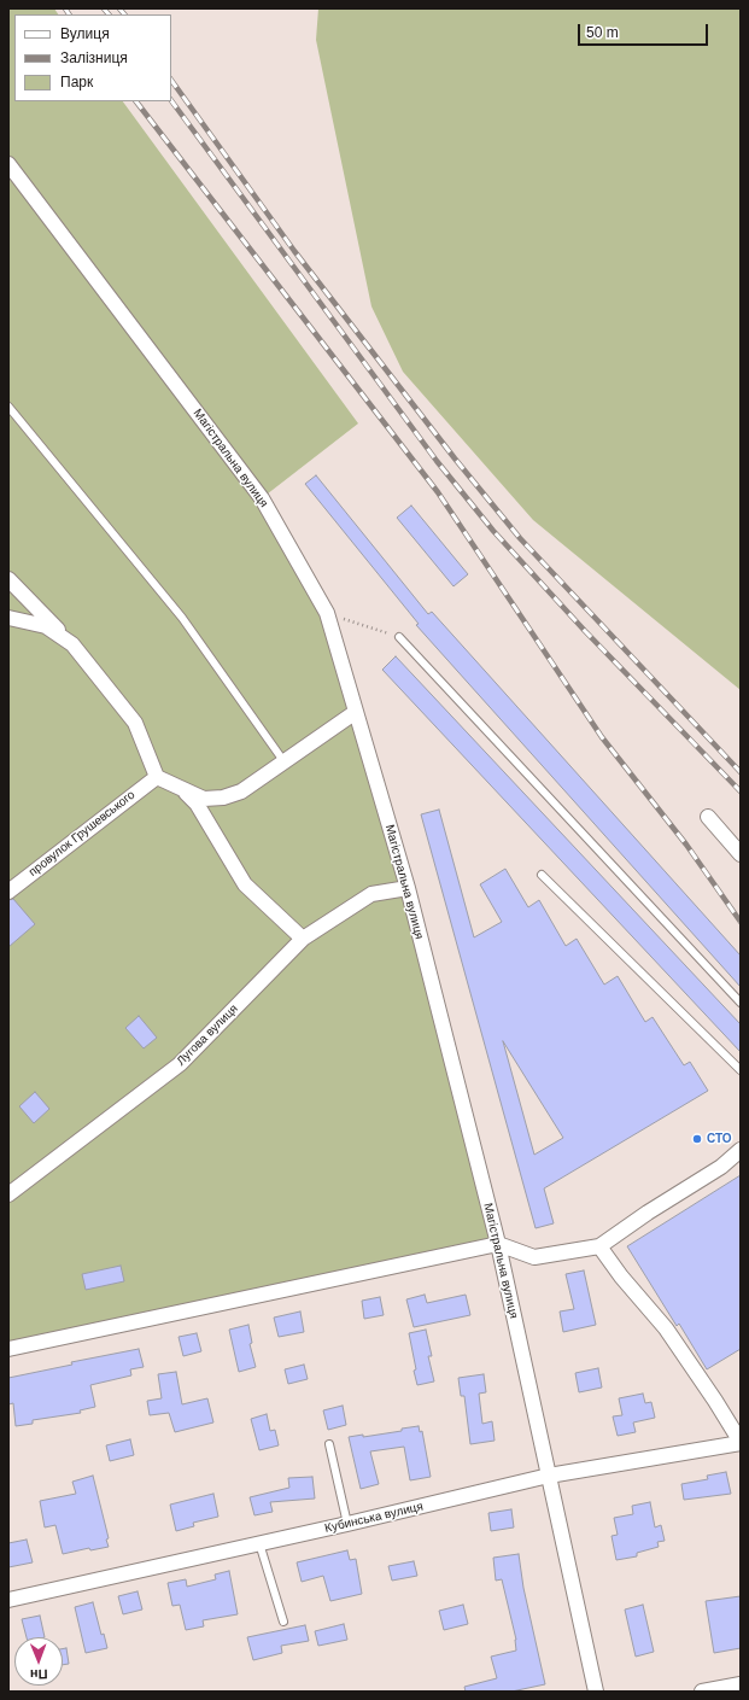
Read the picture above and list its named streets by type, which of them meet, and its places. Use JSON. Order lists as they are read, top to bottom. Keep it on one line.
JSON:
{"streets":{"street":["Магістральна вулиця","провулок Грушевського","Лугова вулиця","Кубинська вулиця"]},"crossings":[["Магістральна вулиця","Лугова вулиця"],["Магістральна вулиця","Кубинська вулиця"]],"places":["СТО"],"legend":["Вулиця","Залізниця","Парк"],"scale_bar":"50 m","north":"bottom"}
